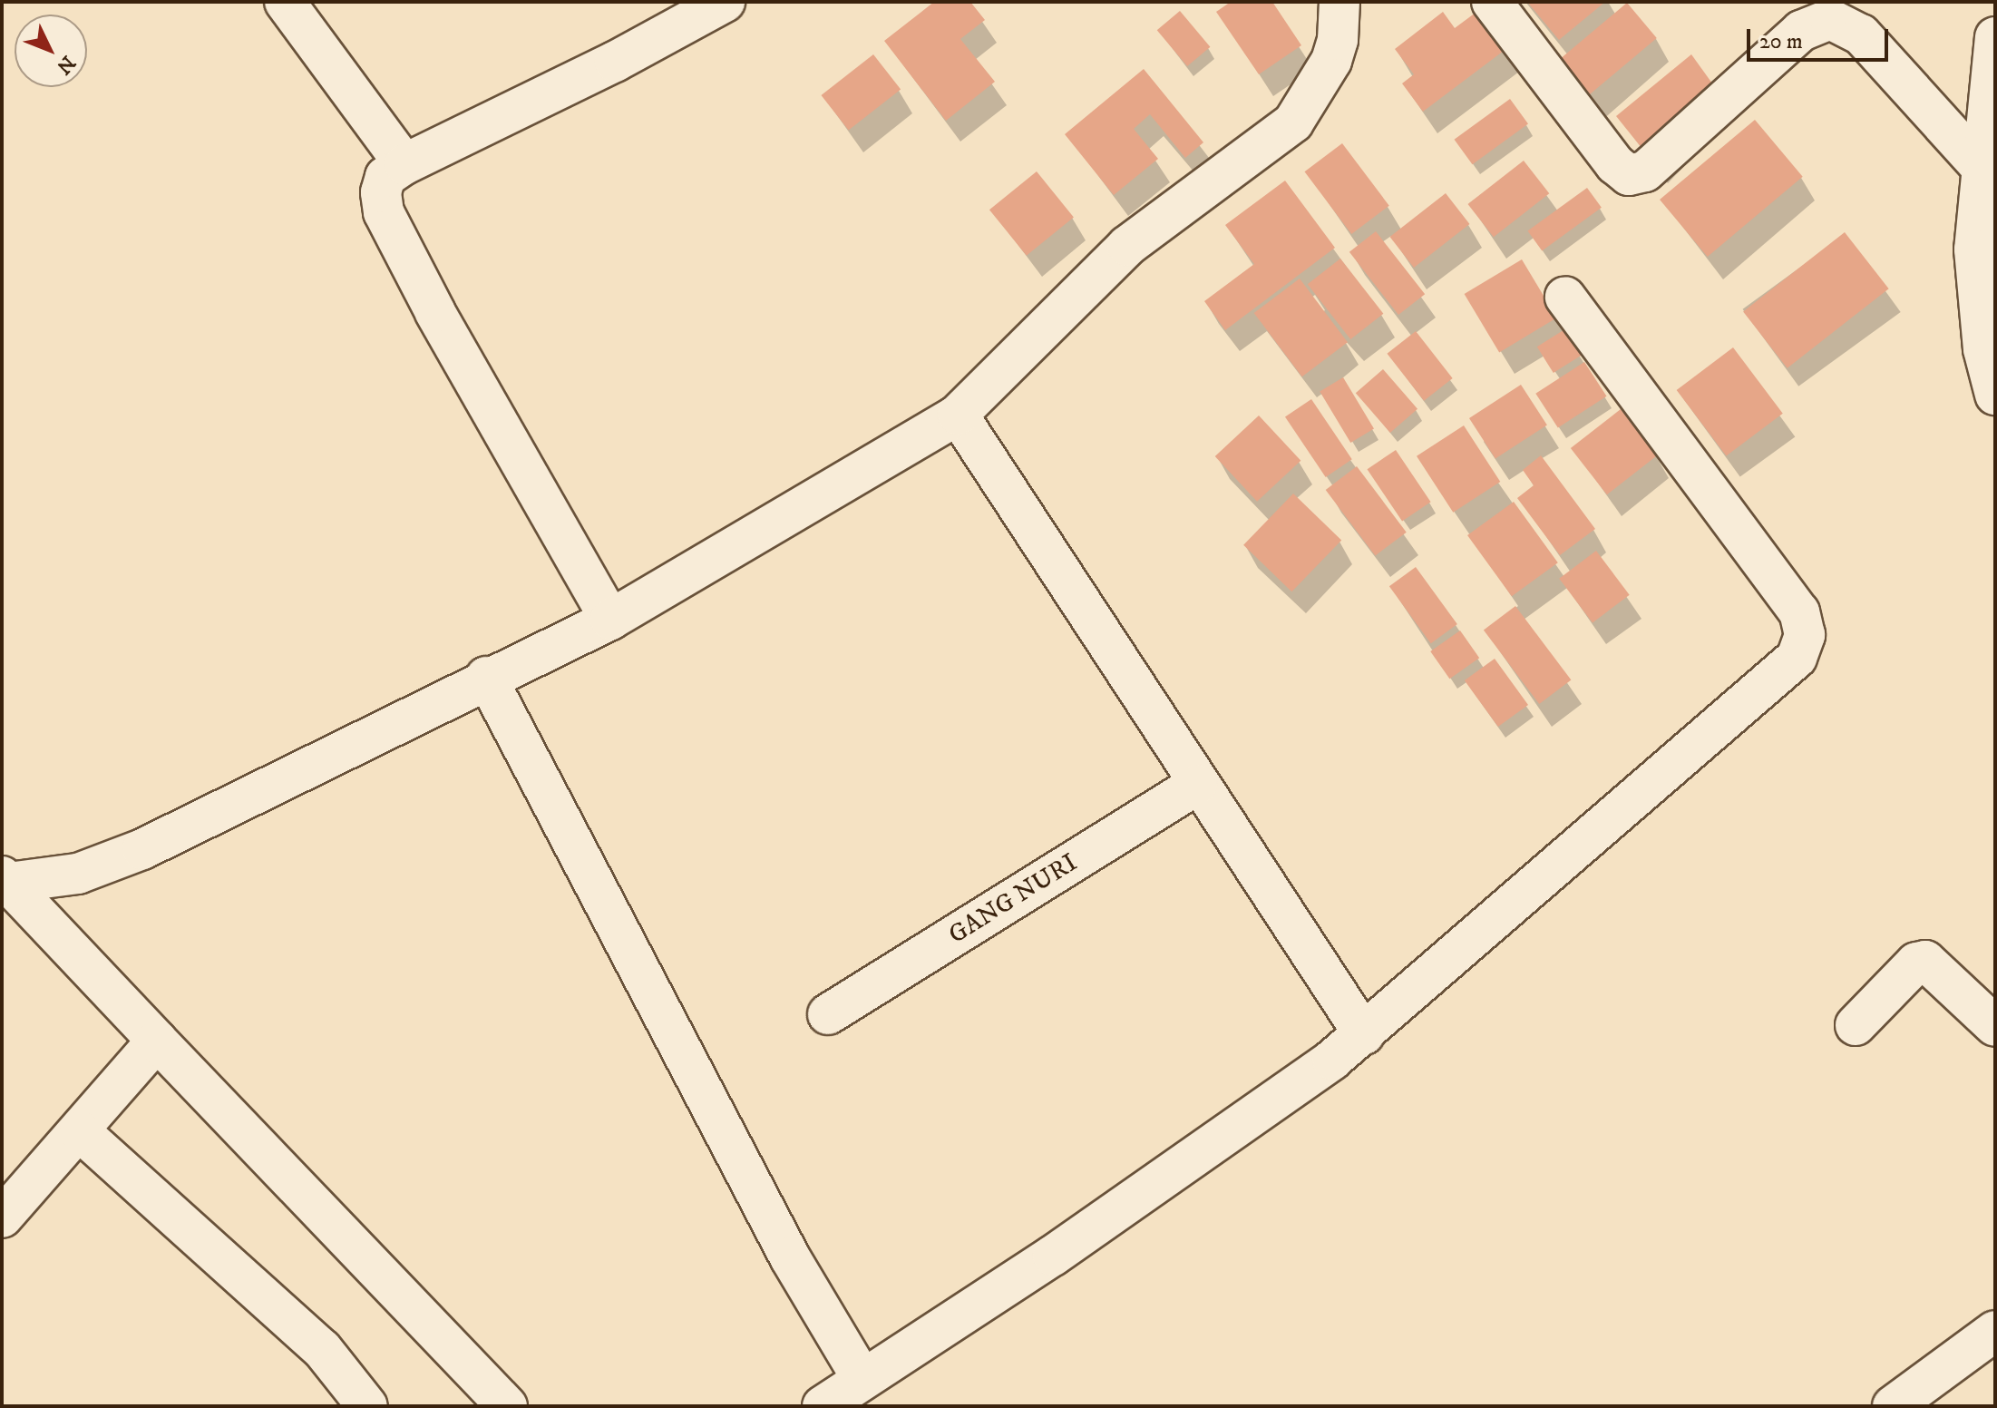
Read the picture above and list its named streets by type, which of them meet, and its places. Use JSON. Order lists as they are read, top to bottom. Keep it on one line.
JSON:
{"streets":{"street":["GANG NURI"]},"scale_bar":"20 m","north":"bottom right"}
